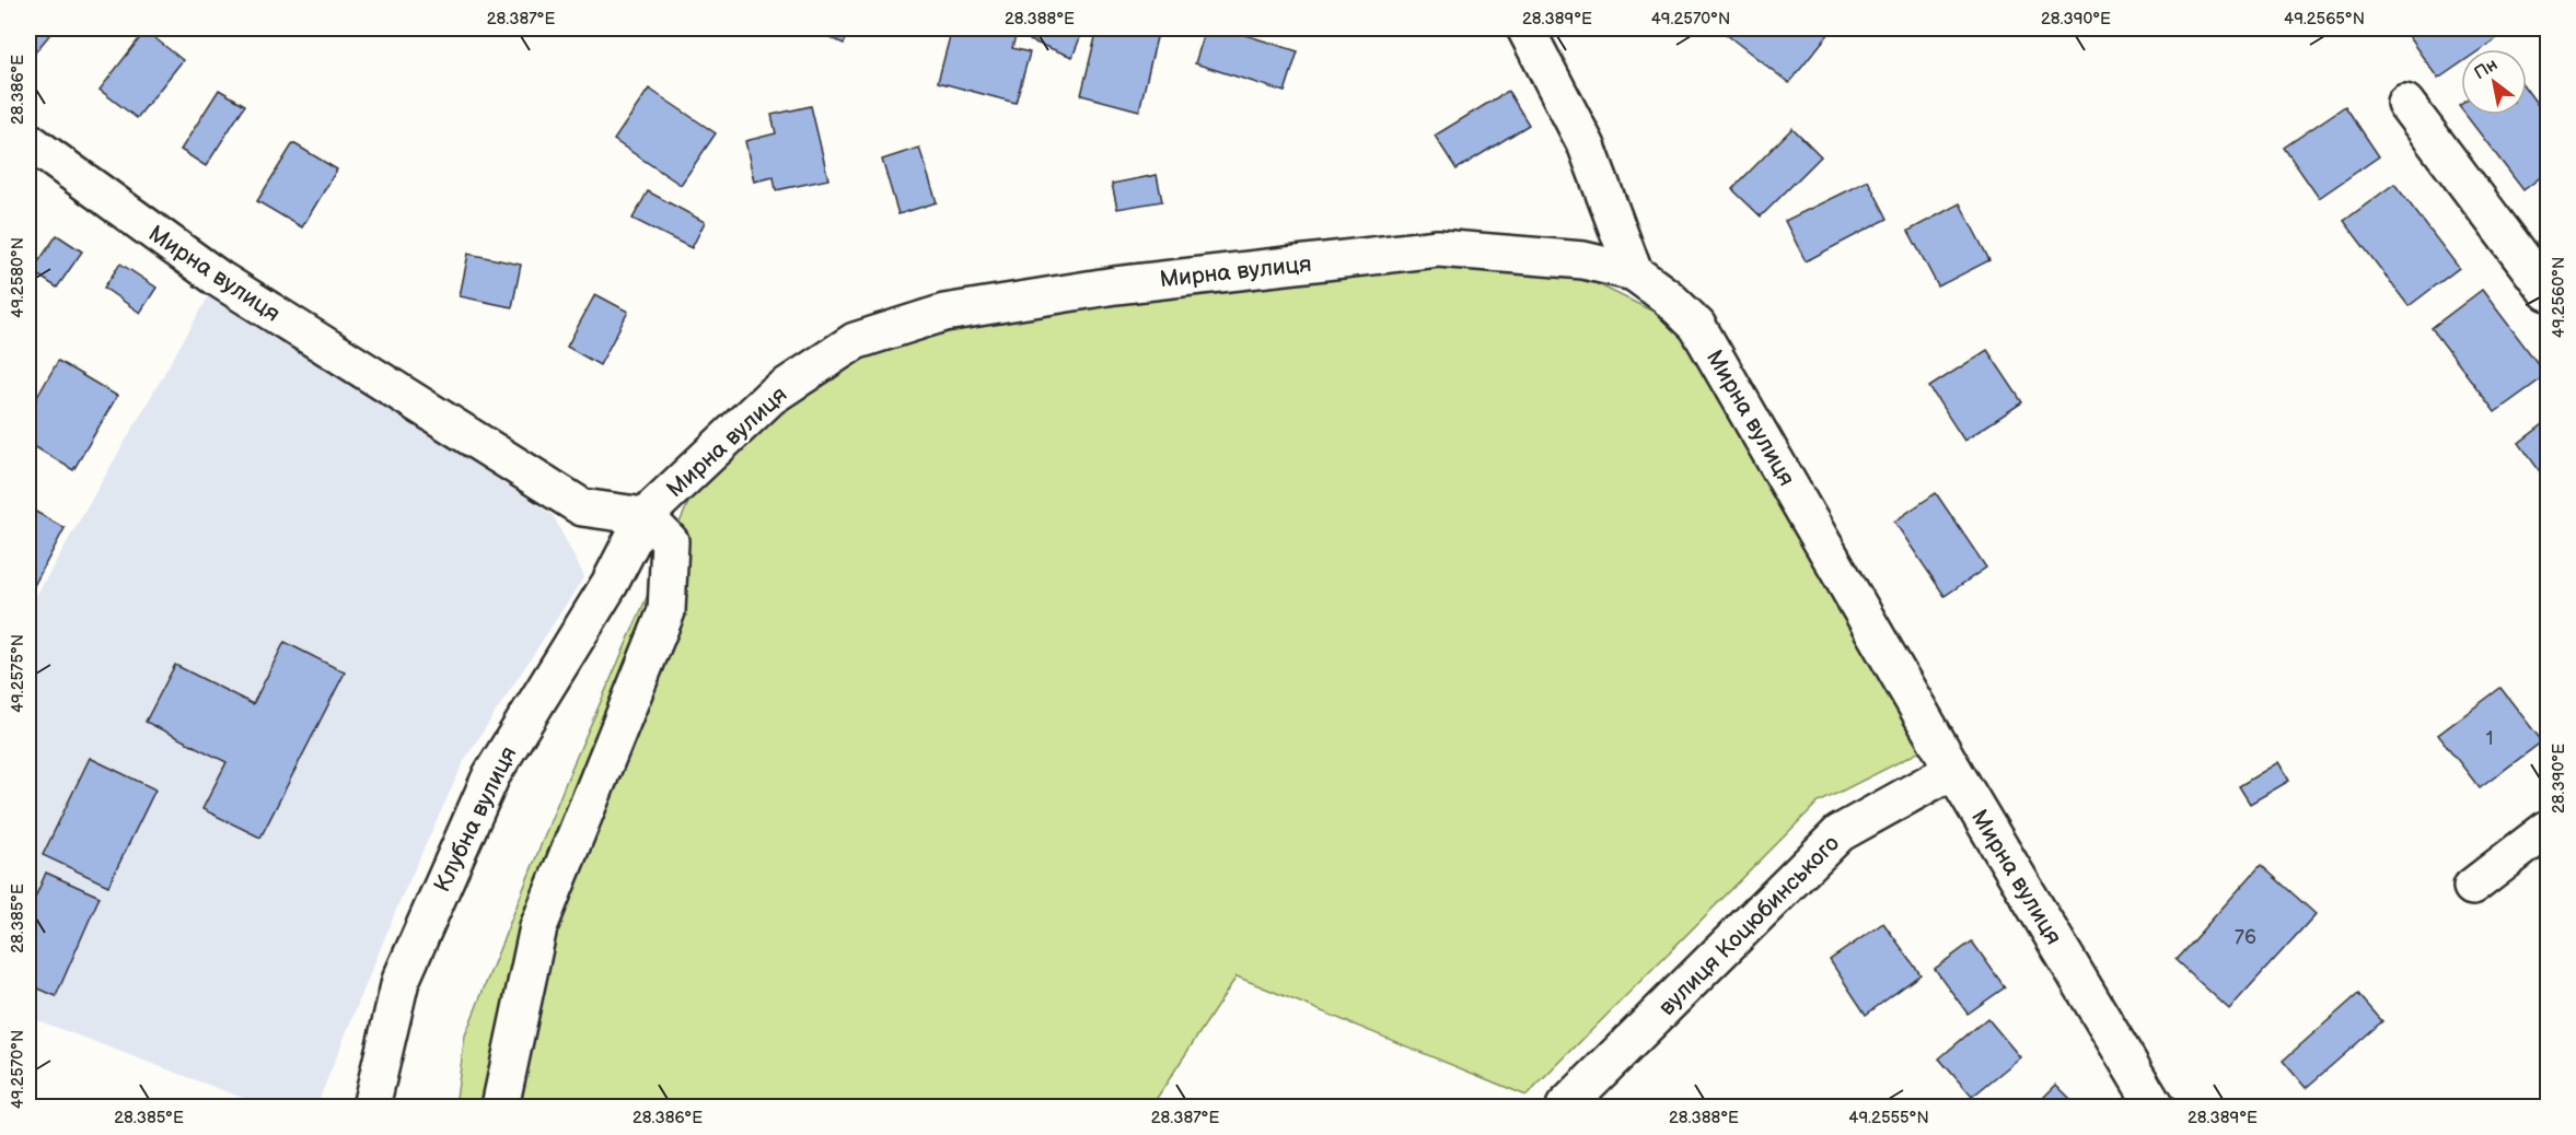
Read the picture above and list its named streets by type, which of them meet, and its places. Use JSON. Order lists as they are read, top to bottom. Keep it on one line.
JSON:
{"streets":{"street":["Мирна вулиця","Клубна вулиця","вулиця Коцюбинського"]},"crossings":[["Мирна вулиця","Клубна вулиця"],["Мирна вулиця","вулиця Коцюбинського"]],"house_numbers":["1","76"],"north":"top left","coordinates":["28.387°E","28.388°E","28.389°E","49.2570°N","28.390°E","49.2565°N","28.386°E","49.2580°N","49.2560°N","49.2575°N","28.385°E","49.2555°N"]}
